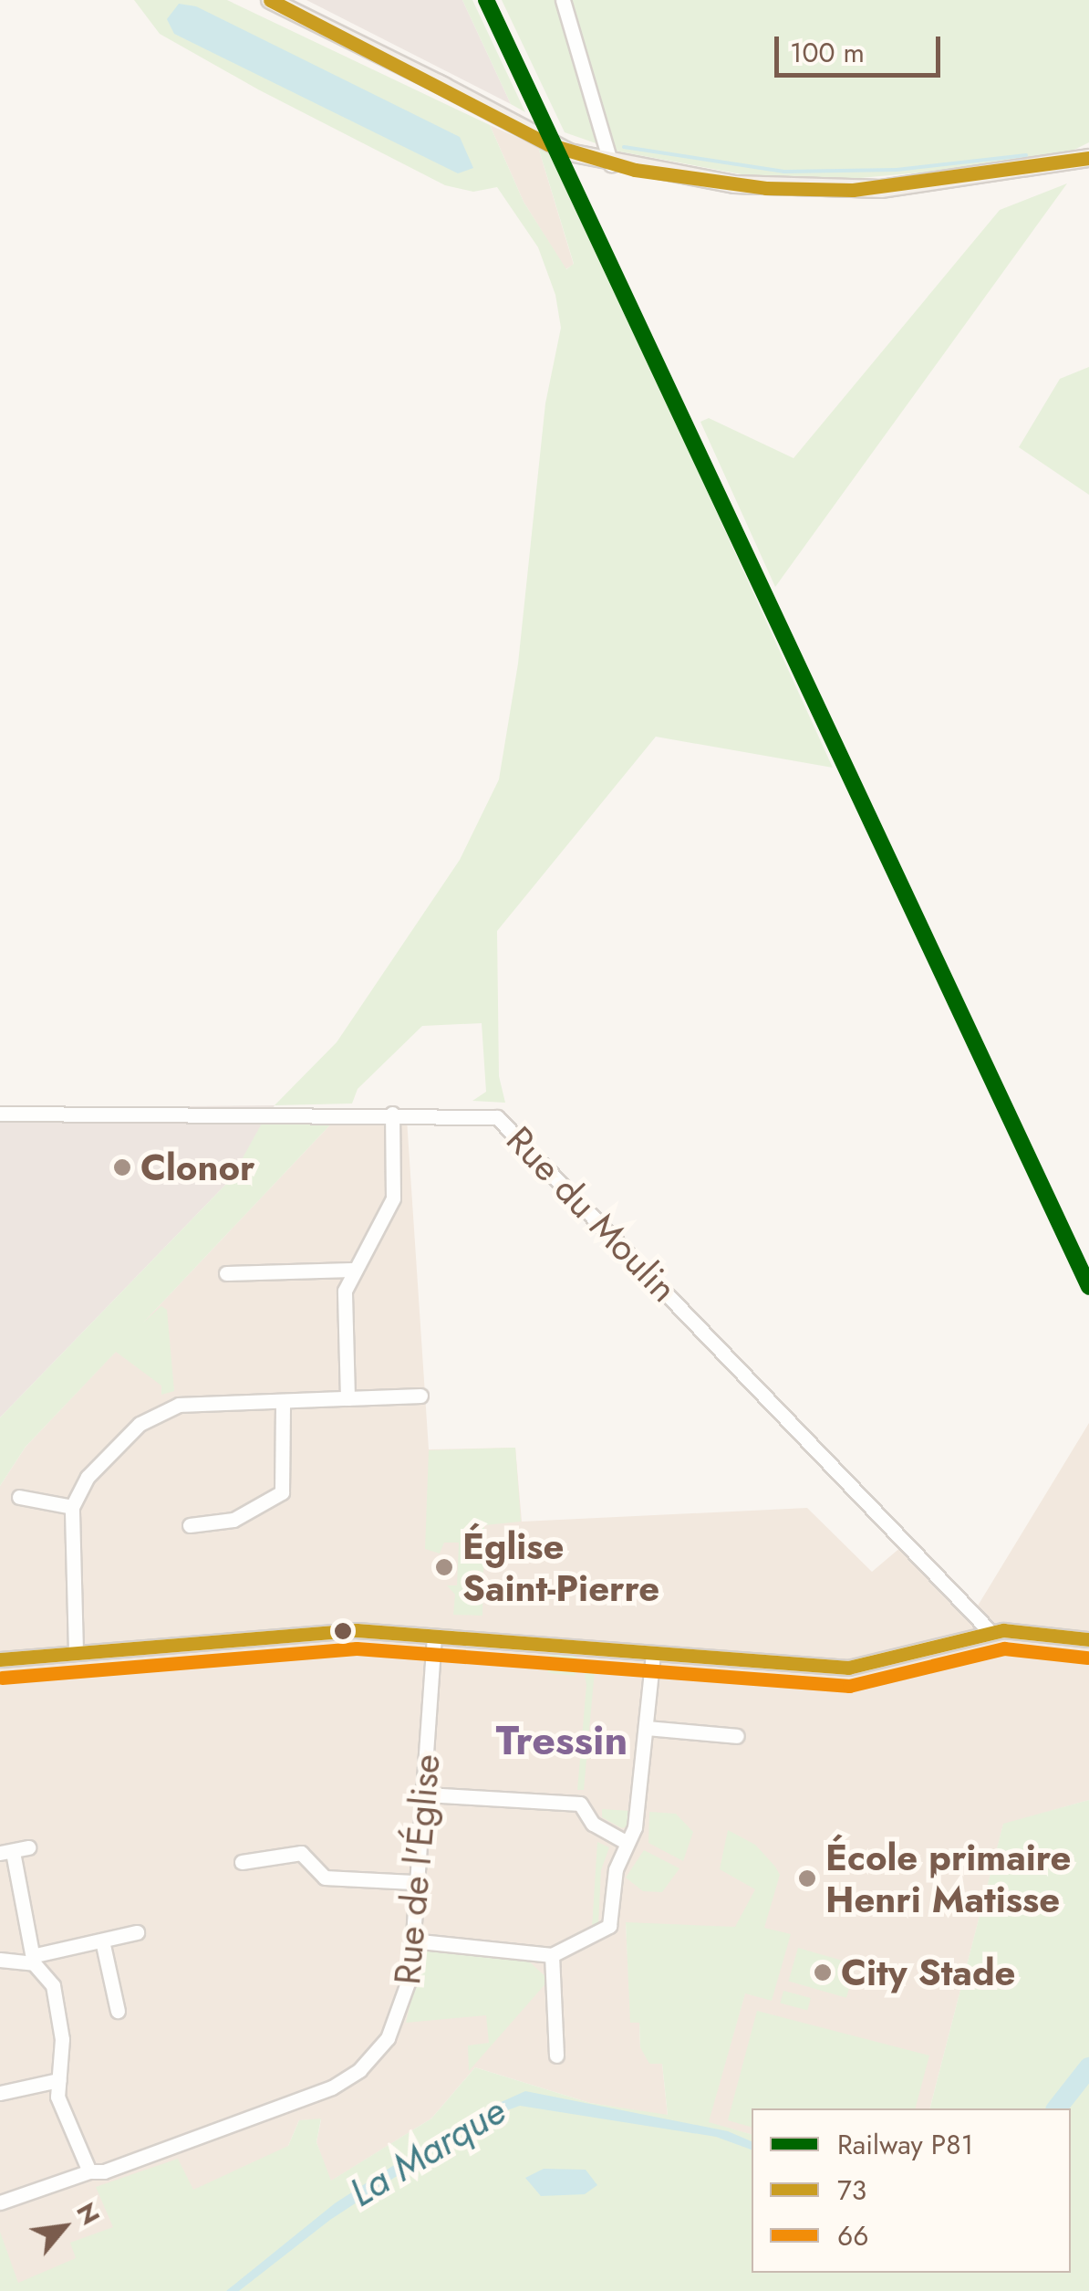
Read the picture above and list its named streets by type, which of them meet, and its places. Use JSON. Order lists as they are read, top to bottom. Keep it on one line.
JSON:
{"streets":{"street":["Rue du Moulin","Rue de l'Église"]},"districts":["Tressin"],"water":["La Marque"],"places":["Clonor","Église Saint-Pierre","École primaire Henri Matisse","City Stade"],"lines":["rail line P81","transit line 73","transit line 66"],"legend":["Railway P81","73","66"],"scale_bar":"100 m","north":"top right"}
